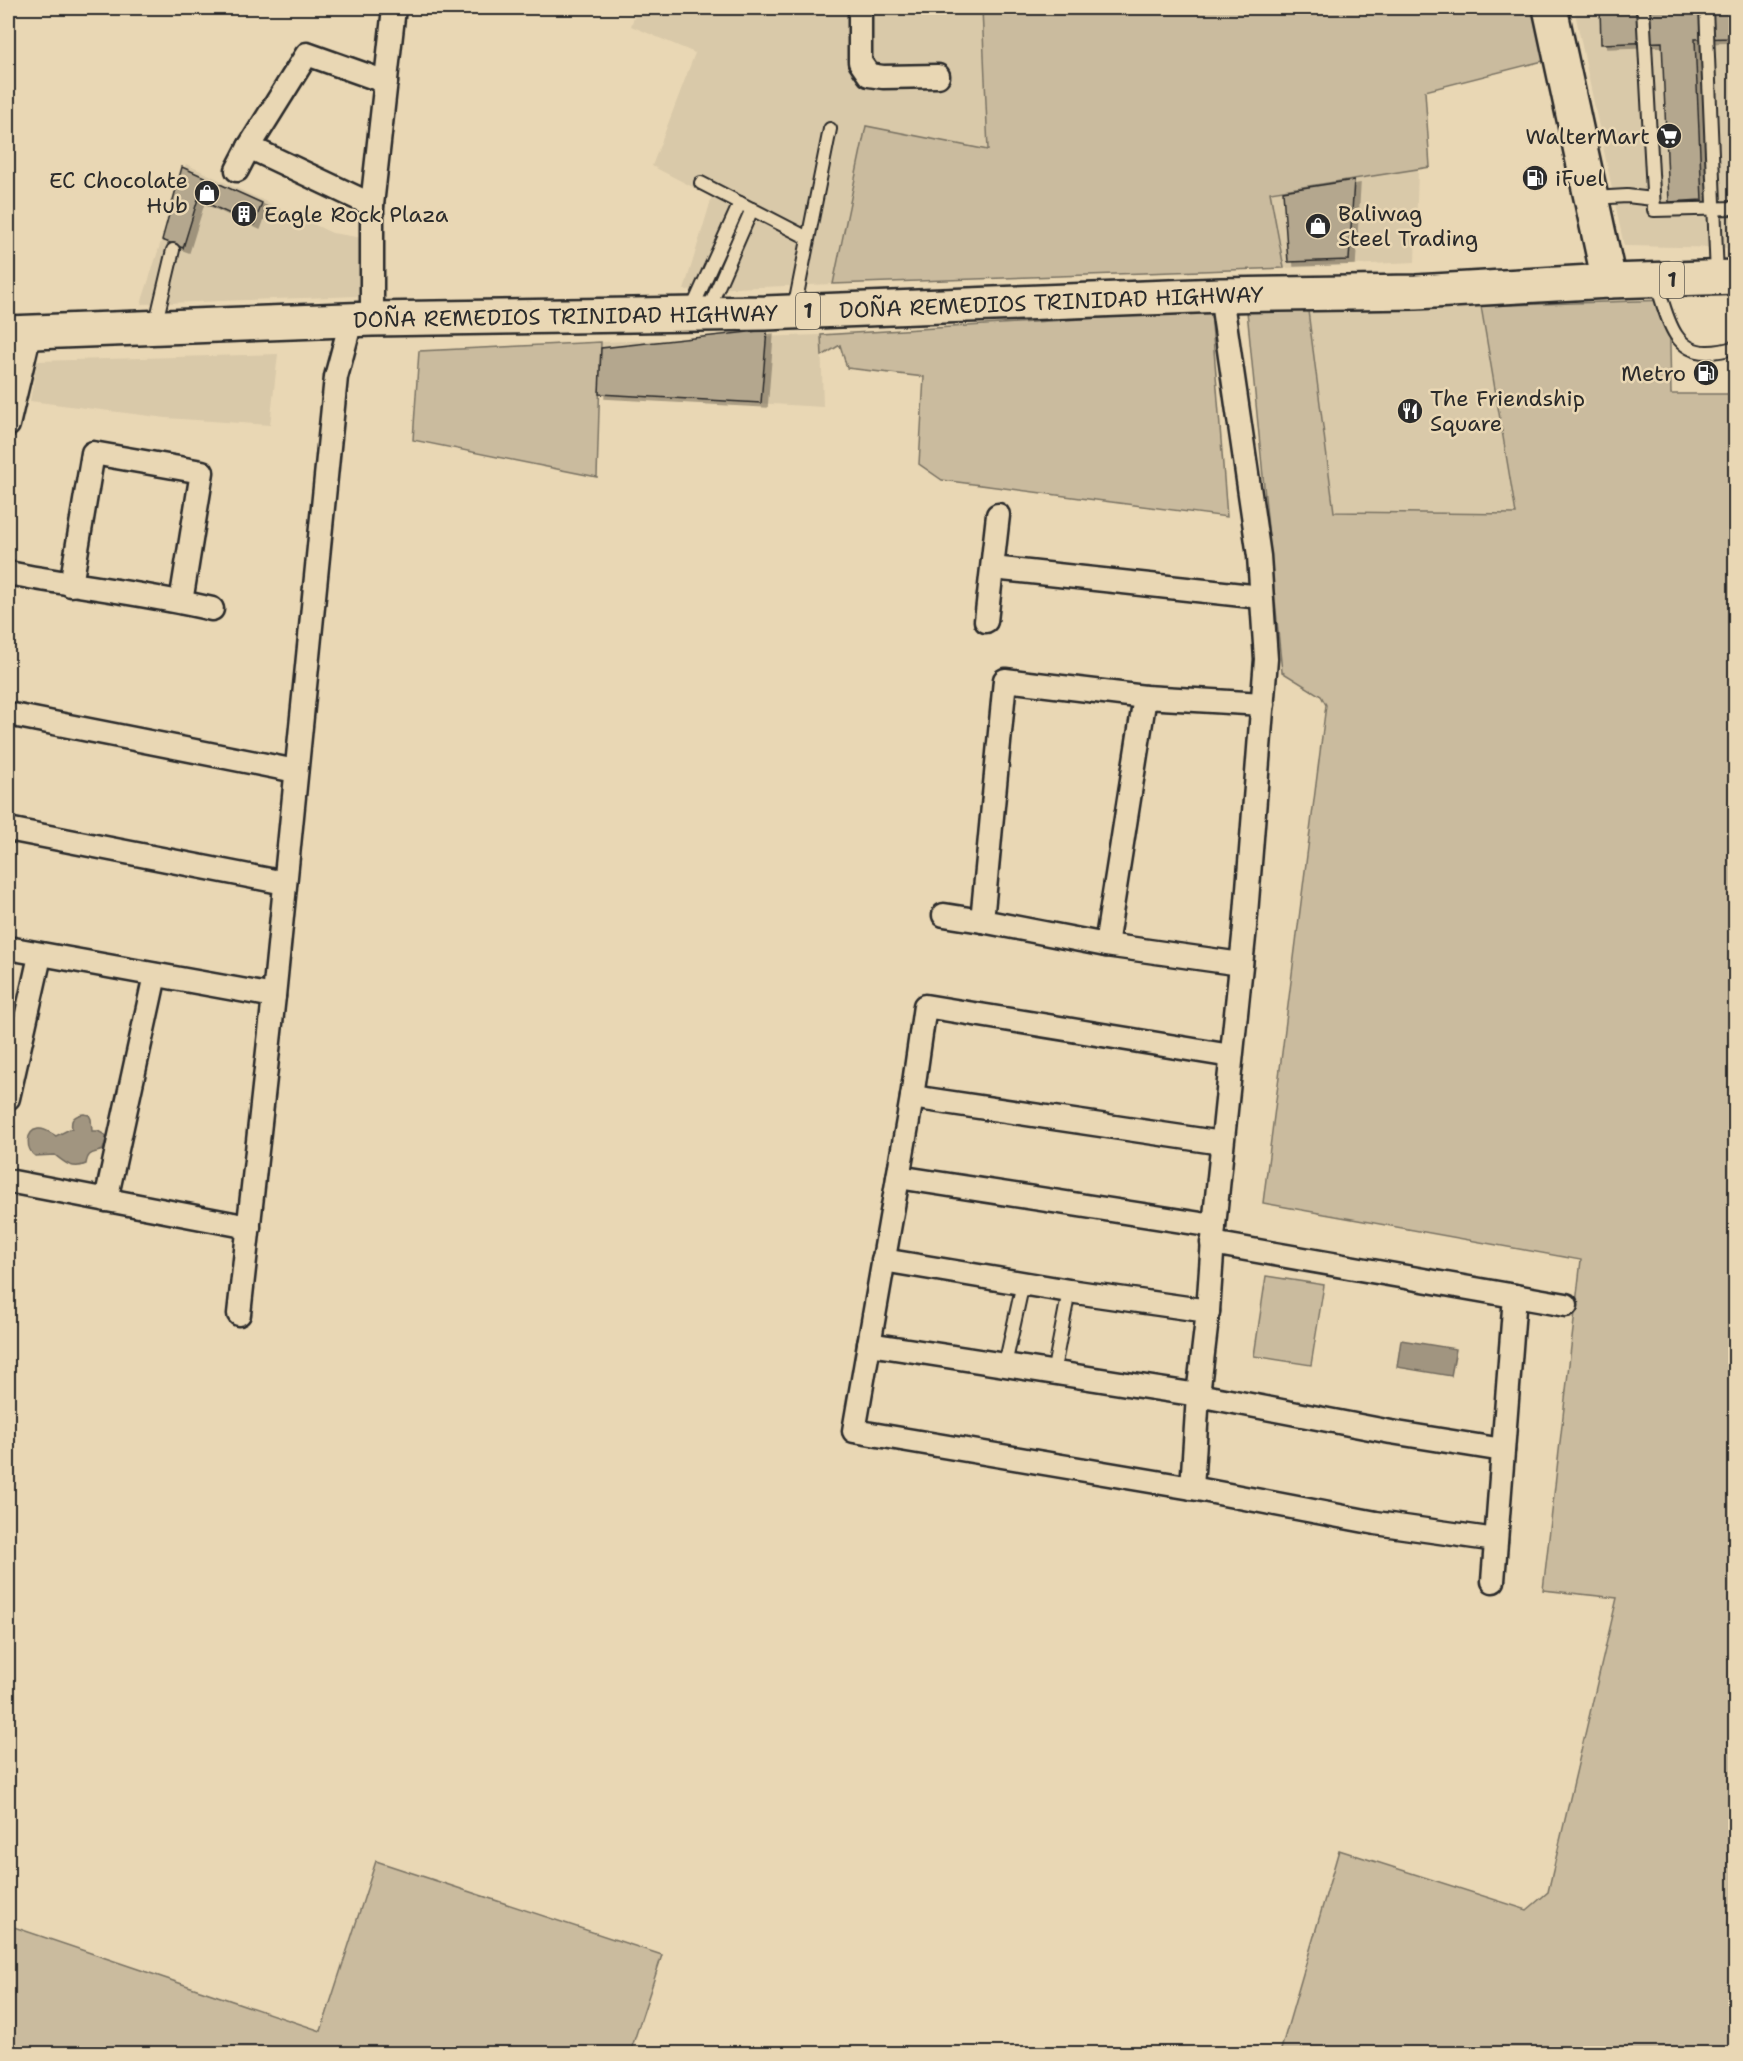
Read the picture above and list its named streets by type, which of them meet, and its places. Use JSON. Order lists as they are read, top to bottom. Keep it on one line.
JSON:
{"streets":{"main road":["1","DOÑA REMEDIOS TRINIDAD HIGHWAY"]},"places":{"supermarket":["WalterMart"],"fuel station":["iFuel","Metro"],"shop":["EC Chocolate Hub","Baliwag Steel Trading"],"building":["Eagle Rock Plaza"],"restaurant":["The Friendship Square"]}}
